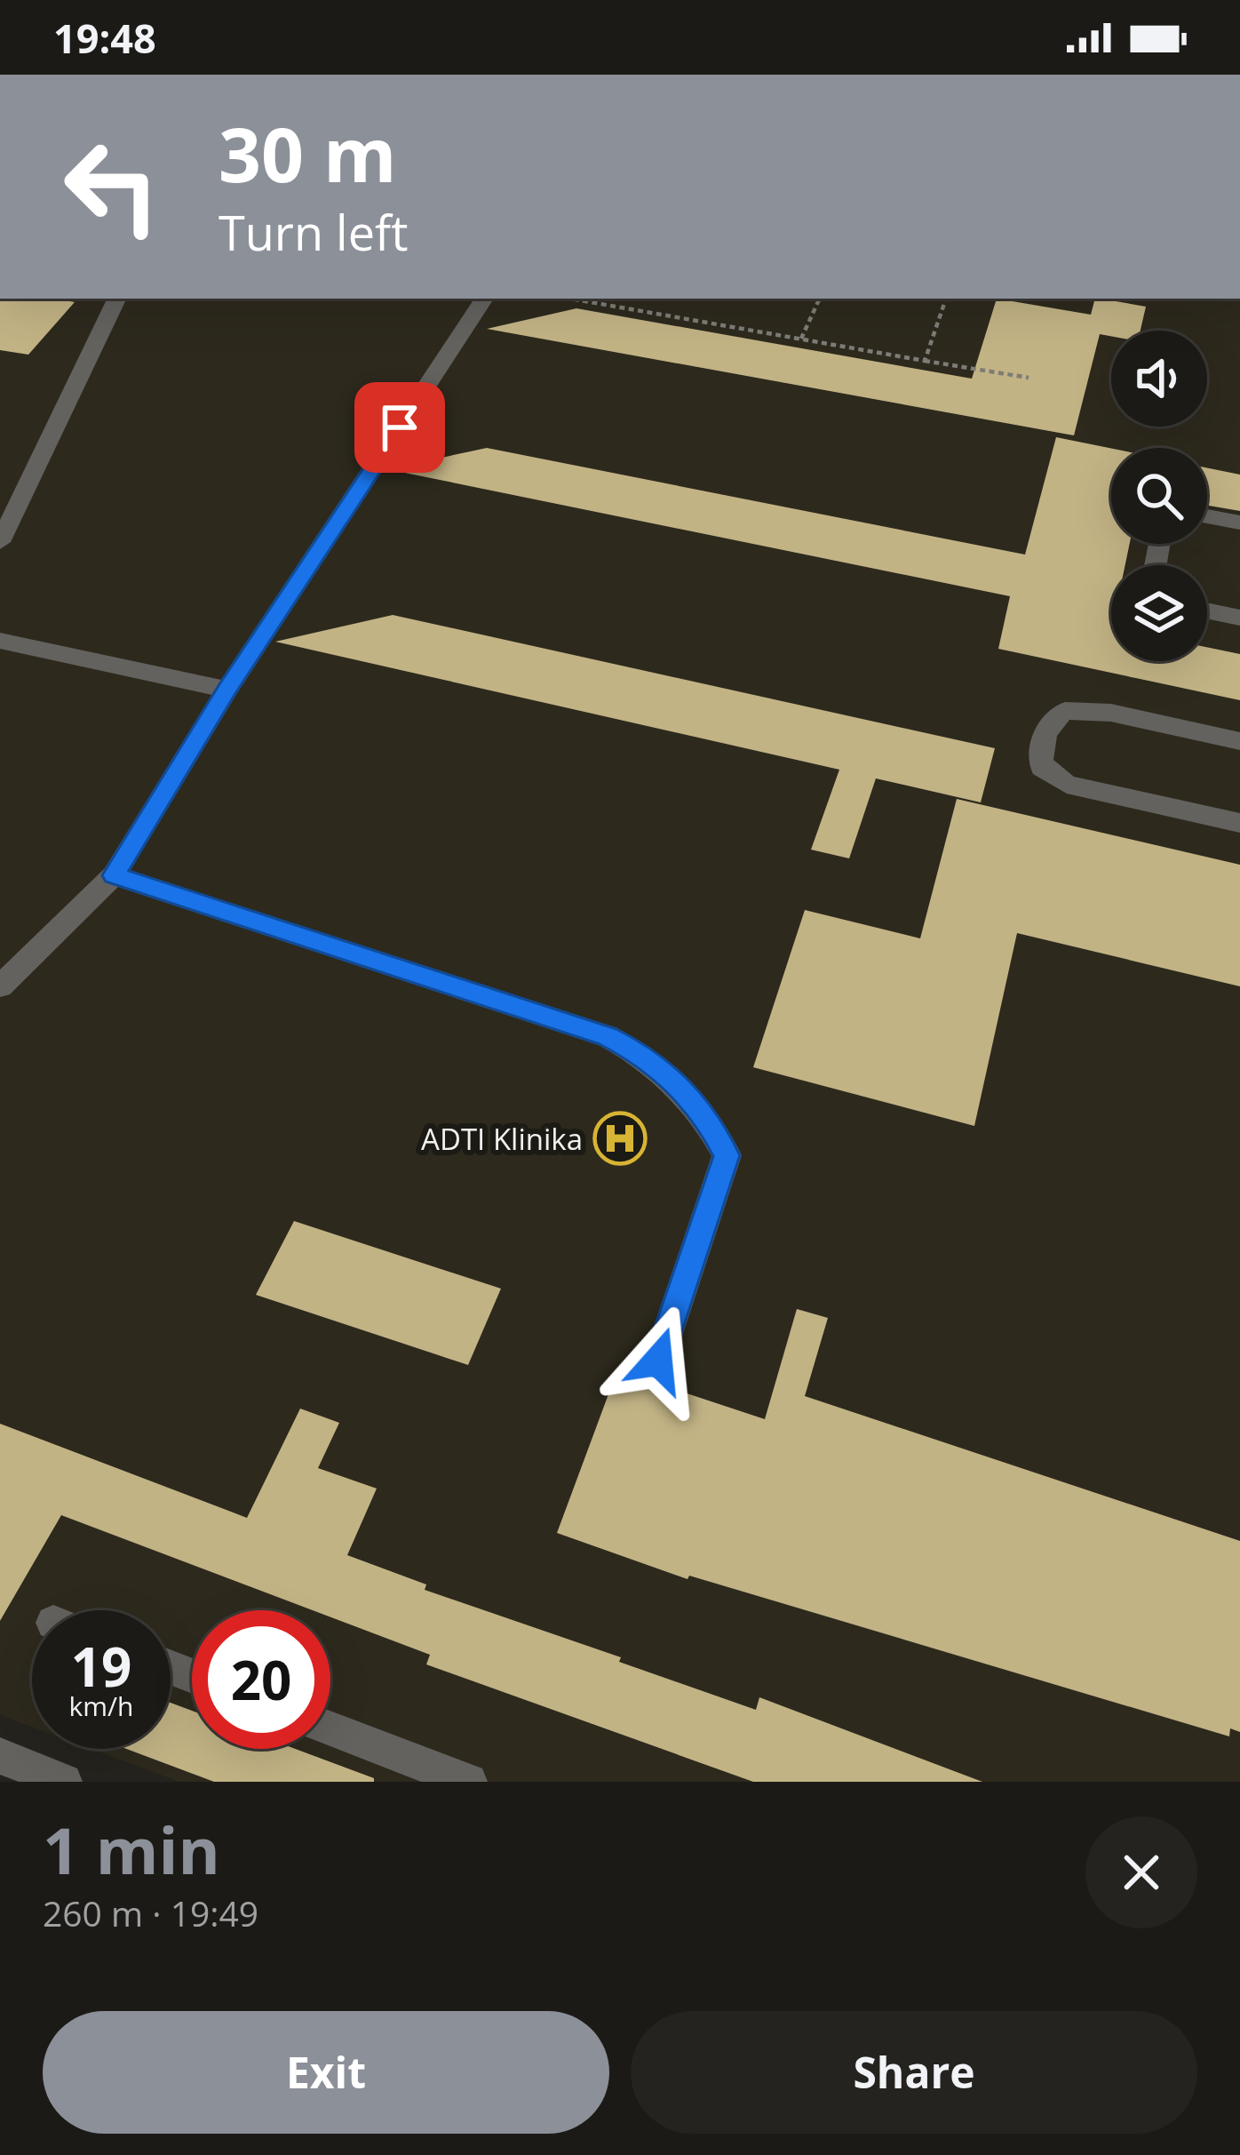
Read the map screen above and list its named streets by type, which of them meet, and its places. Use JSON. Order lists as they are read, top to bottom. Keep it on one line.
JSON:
{"places":{"hospital":["ADTI Klinika"]},"page":{"status":"19:48","turn":["30 m","Turn left"],"speed":"19 km/h","limit":"20","heading":["1 min","260 m · 19:49"],"buttons":["Exit","Share"]}}
